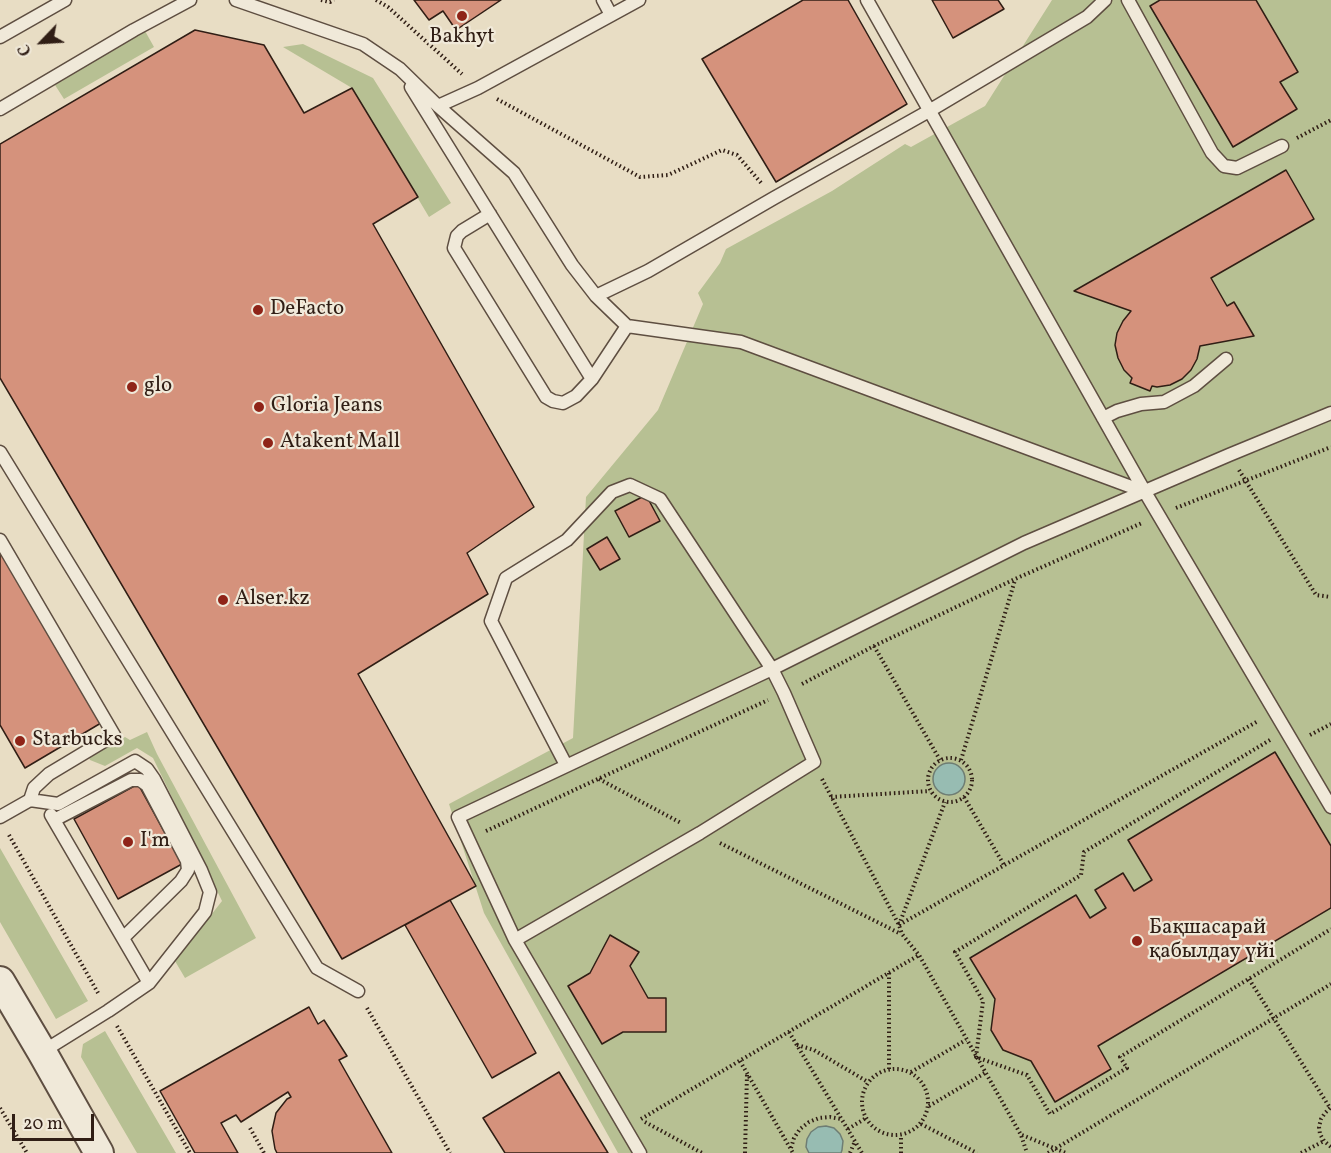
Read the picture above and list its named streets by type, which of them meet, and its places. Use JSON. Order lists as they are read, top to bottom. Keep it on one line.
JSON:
{"places":["Bakhyt","DeFacto","glo","Gloria Jeans","Atakent Mall","Alser.kz","Starbucks","I'm","Бақшасарай қабылдау үйі"],"scale_bar":"20 m","north":"bottom left"}
